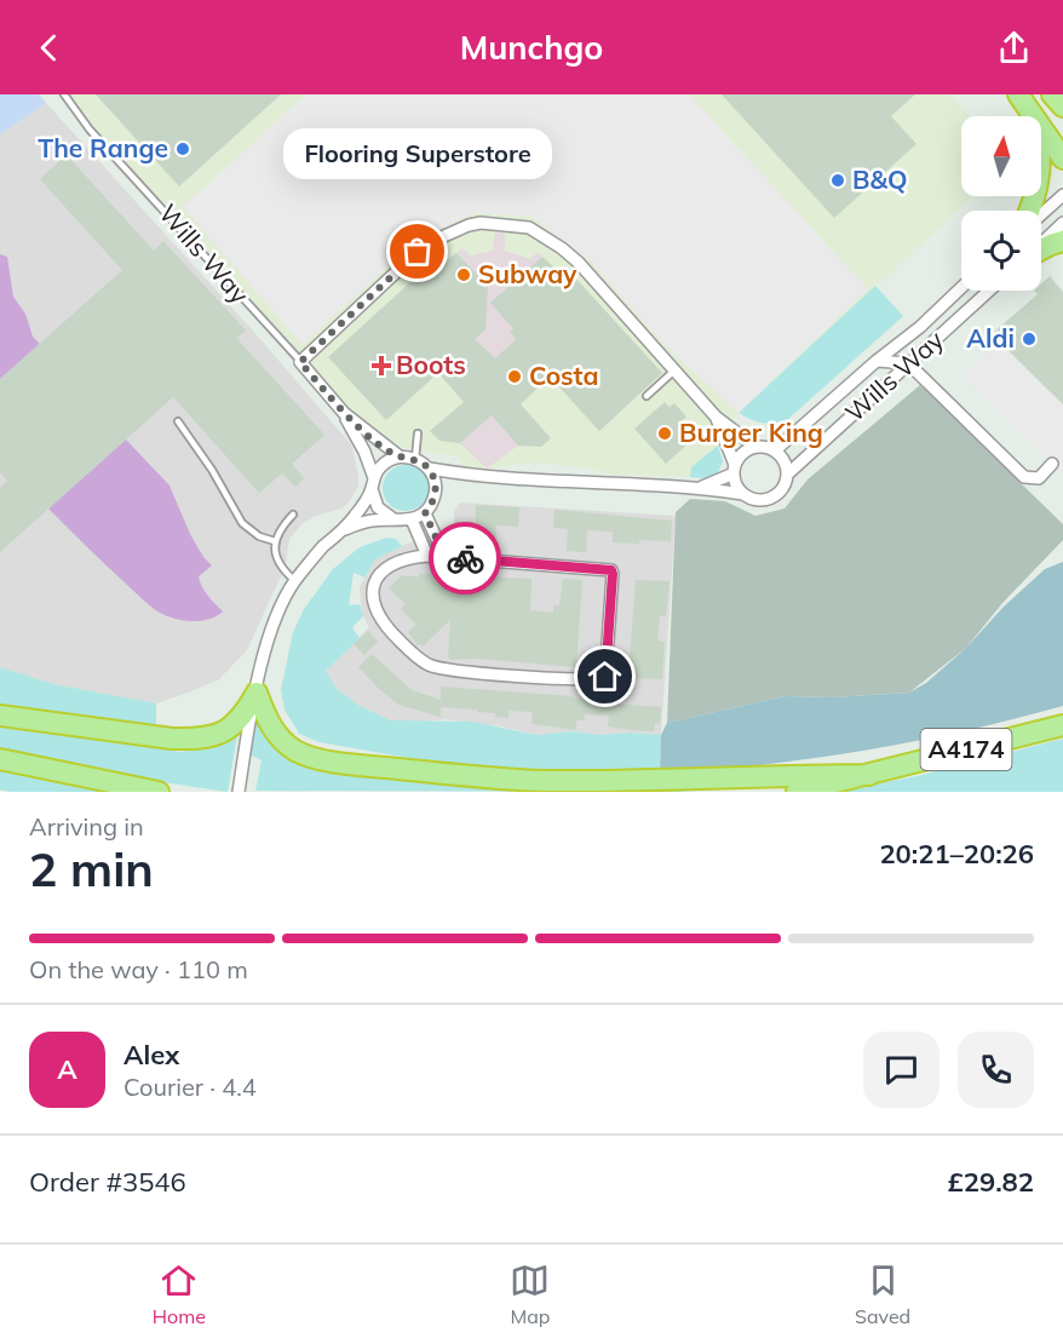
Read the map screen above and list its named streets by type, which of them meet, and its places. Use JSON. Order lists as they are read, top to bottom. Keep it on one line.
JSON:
{"streets":{"highway":["A4174"],"street":["Wills Way"]},"places":{"other":["The Range","B&Q","Flooring Superstore","Subway","Aldi","Costa","Burger King"],"health":["Boots"]},"north":"top","page":{"header":"Munchgo","bubble":"Flooring Superstore","heading":["2 min","Arriving in","20:21–20:26"],"panel":["Alex","Courier · 4.4","Order #3546","£29.82"],"bar":"On the way · 110 m","round":"A","tabs":["Home","Map","Saved"]}}
